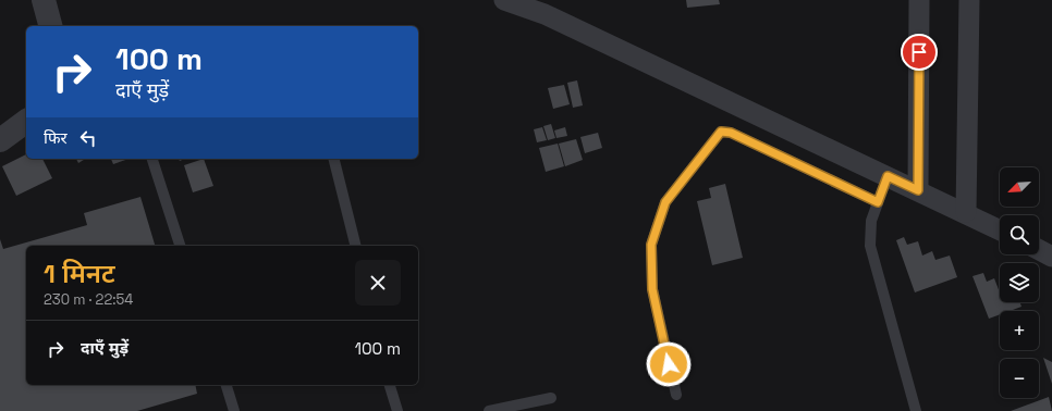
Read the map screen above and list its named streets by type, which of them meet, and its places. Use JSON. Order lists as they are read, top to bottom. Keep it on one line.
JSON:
{"north":"bottom left","page":{"turn":["100 m","दाएँ मुड़ें"],"then":"फिर","map_buttons":["+","−"],"heading":["1 मिनट","230 m · 22:54"],"list":[{"name":"दाएँ मुड़ें","value":"100 m"}]}}
